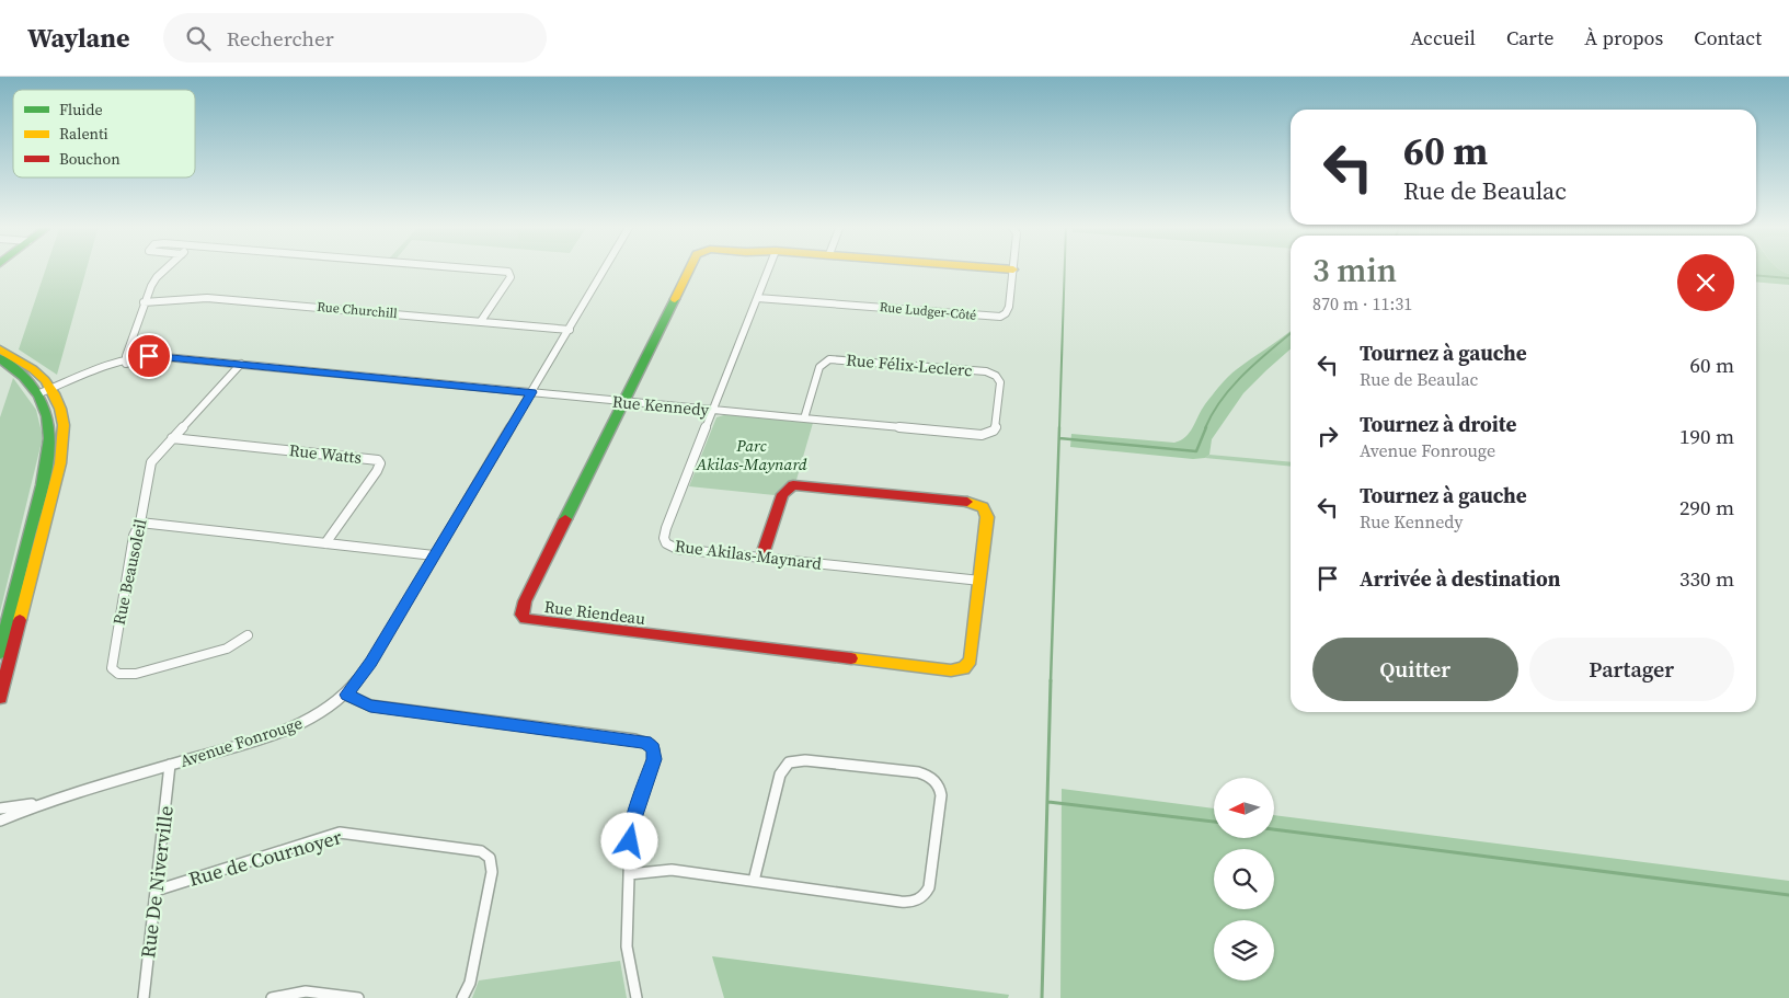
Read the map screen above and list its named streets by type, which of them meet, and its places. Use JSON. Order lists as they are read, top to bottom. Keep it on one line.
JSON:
{"streets":{"street":["Rue Churchill","Rue Ludger-Côté","Rue Félix-Leclerc","Rue Kennedy","Rue Watts","Rue Akilas-Maynard","Rue Beausoleil","Rue Riendeau","Avenue Fonrouge","Rue de Cournoyer","Rue De Niverville"]},"crossings":[["Rue Churchill","Avenue Fonrouge"],["Rue Ludger-Côté","Rue Akilas-Maynard"],["Rue Félix-Leclerc","Rue Kennedy"],["Rue Kennedy","Rue Akilas-Maynard"],["Rue Kennedy","Rue Beausoleil"],["Rue Kennedy","Rue Riendeau"],["Rue Kennedy","Avenue Fonrouge"],["Rue Watts","Rue Beausoleil"],["Rue Akilas-Maynard","Rue Riendeau"],["Avenue Fonrouge","Rue De Niverville"],["Rue de Cournoyer","Rue De Niverville"]],"parks":["Parc Akilas-Maynard"],"legend":["Fluide","Ralenti","Bouchon"],"north":"left","page":{"header":"Waylane","search":"Rechercher","nav":["Accueil","Carte","À propos","Contact"],"turn":["60 m","Rue de Beaulac"],"heading":["3 min","870 m · 11:31"],"list":[{"name":"Tournez à gauche","note":"Rue de Beaulac","value":"60 m"},{"name":"Tournez à droite","note":"Avenue Fonrouge","value":"190 m"},{"name":"Tournez à gauche","note":"Rue Kennedy","value":"290 m"},{"name":"Arrivée à destination","value":"330 m"}],"buttons":["Quitter","Partager"]}}
